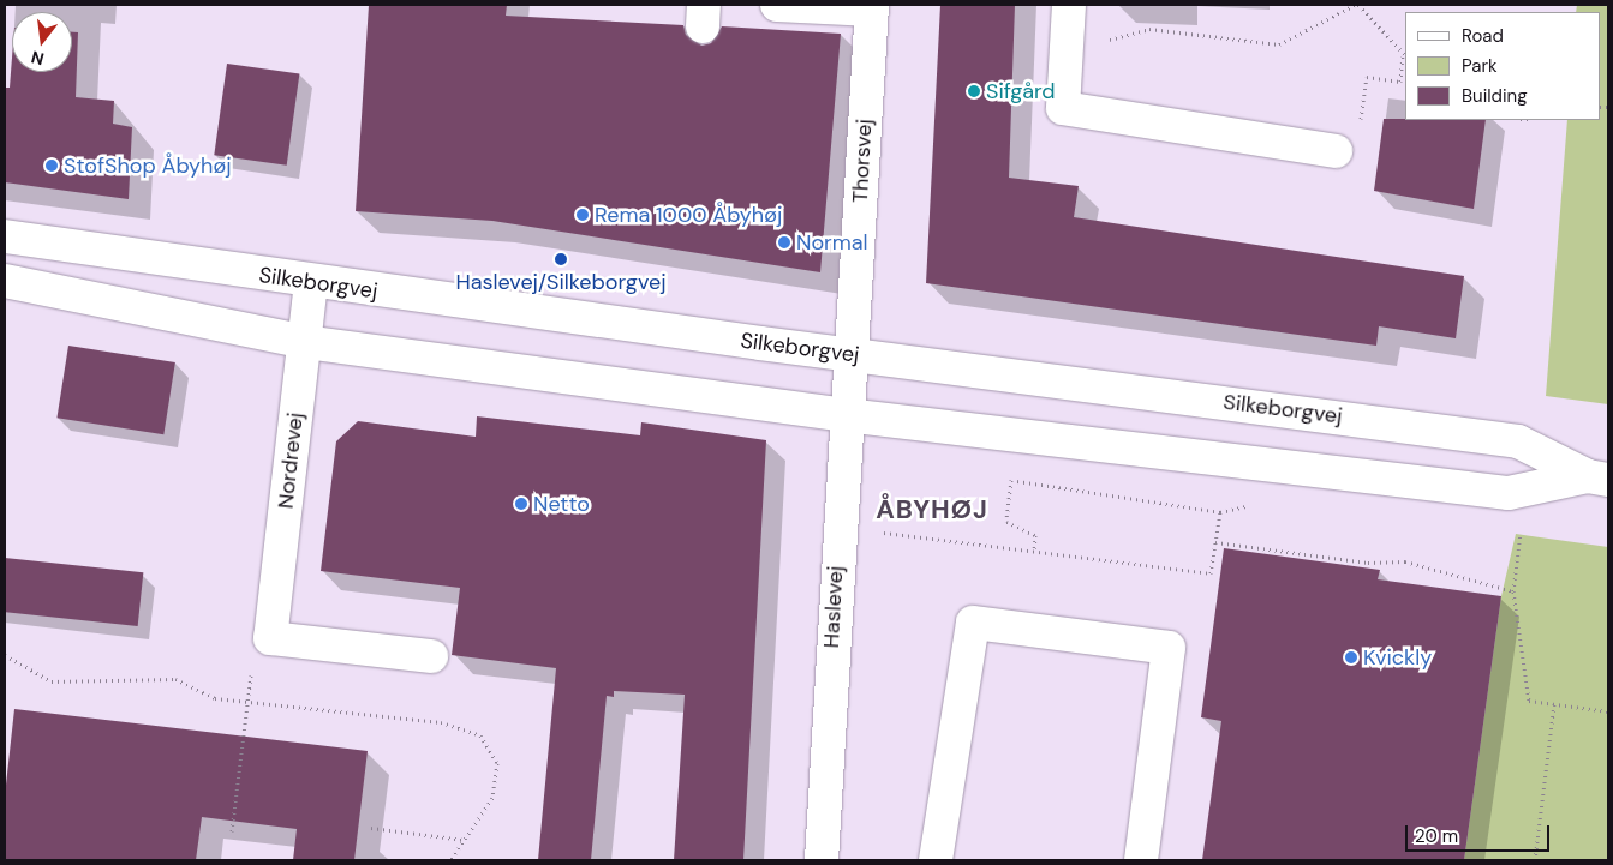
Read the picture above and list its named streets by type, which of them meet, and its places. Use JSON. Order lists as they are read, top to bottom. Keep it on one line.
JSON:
{"streets":{"street":["Thorsvej","Silkeborgvej","Nordrevej","Haslevej"]},"crossings":[["Thorsvej","Silkeborgvej"],["Thorsvej","Haslevej"],["Silkeborgvej","Nordrevej"],["Silkeborgvej","Haslevej"]],"districts":["ÅBYHØJ"],"places":["Sifgård","StofShop Åbyhøj","Rema 1000 Åbyhøj","Normal","Haslevej/Silkeborgvej","Netto","Kvickly"],"legend":["Road","Park","Building"],"scale_bar":"20 m","north":"bottom"}
